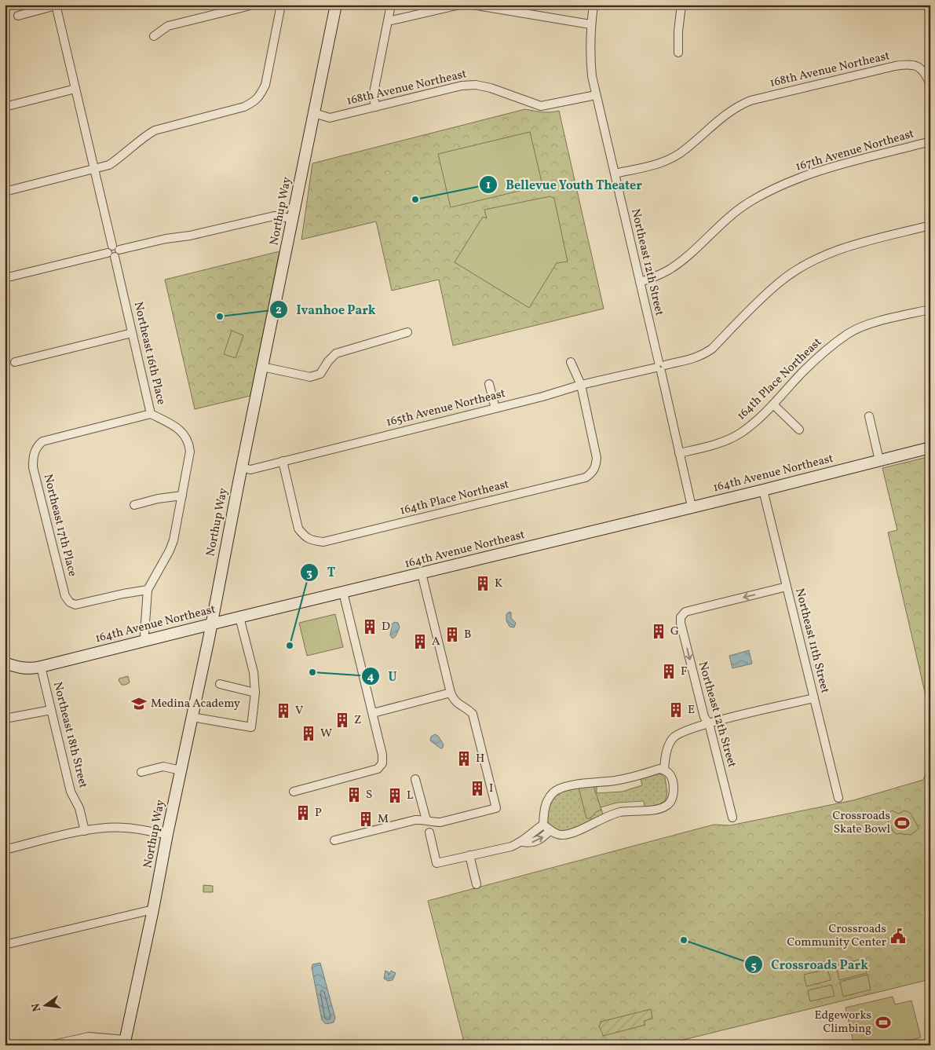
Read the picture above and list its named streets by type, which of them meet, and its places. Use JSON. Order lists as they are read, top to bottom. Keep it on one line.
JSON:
{"streets":{"street":["168th Avenue Northeast","167th Avenue Northeast","Northup Way","Northeast 12th Street","Northeast 16th Place","164th Place Northeast","165th Avenue Northeast","164th Avenue Northeast","Northeast 17th Place","Northeast 11th Street","Northeast 18th Street"]},"crossings":[["168th Avenue Northeast","Northup Way"],["168th Avenue Northeast","Northeast 12th Street"],["167th Avenue Northeast","Northeast 12th Street"],["Northup Way","165th Avenue Northeast"],["Northup Way","164th Avenue Northeast"],["Northeast 12th Street","164th Place Northeast"],["Northeast 12th Street","165th Avenue Northeast"],["Northeast 12th Street","164th Avenue Northeast"],["Northeast 12th Street","Northeast 11th Street"],["Northeast 16th Place","164th Avenue Northeast"],["Northeast 16th Place","Northeast 17th Place"],["164th Place Northeast","165th Avenue Northeast"],["164th Avenue Northeast","Northeast 11th Street"],["164th Avenue Northeast","Northeast 18th Street"]],"places":{"other":["Bellevue Youth Theater","Ivanhoe Park","T","U","Crossroads Park"],"building":["K","D","G","B","A","F","E","V","Z","W","H","I","S","L","P","M"],"school or university":["Medina Academy"],"sports":["Crossroads Skate Bowl","Edgeworks Climbing"],"public building":["Crossroads Community Center"]},"north":"left"}
